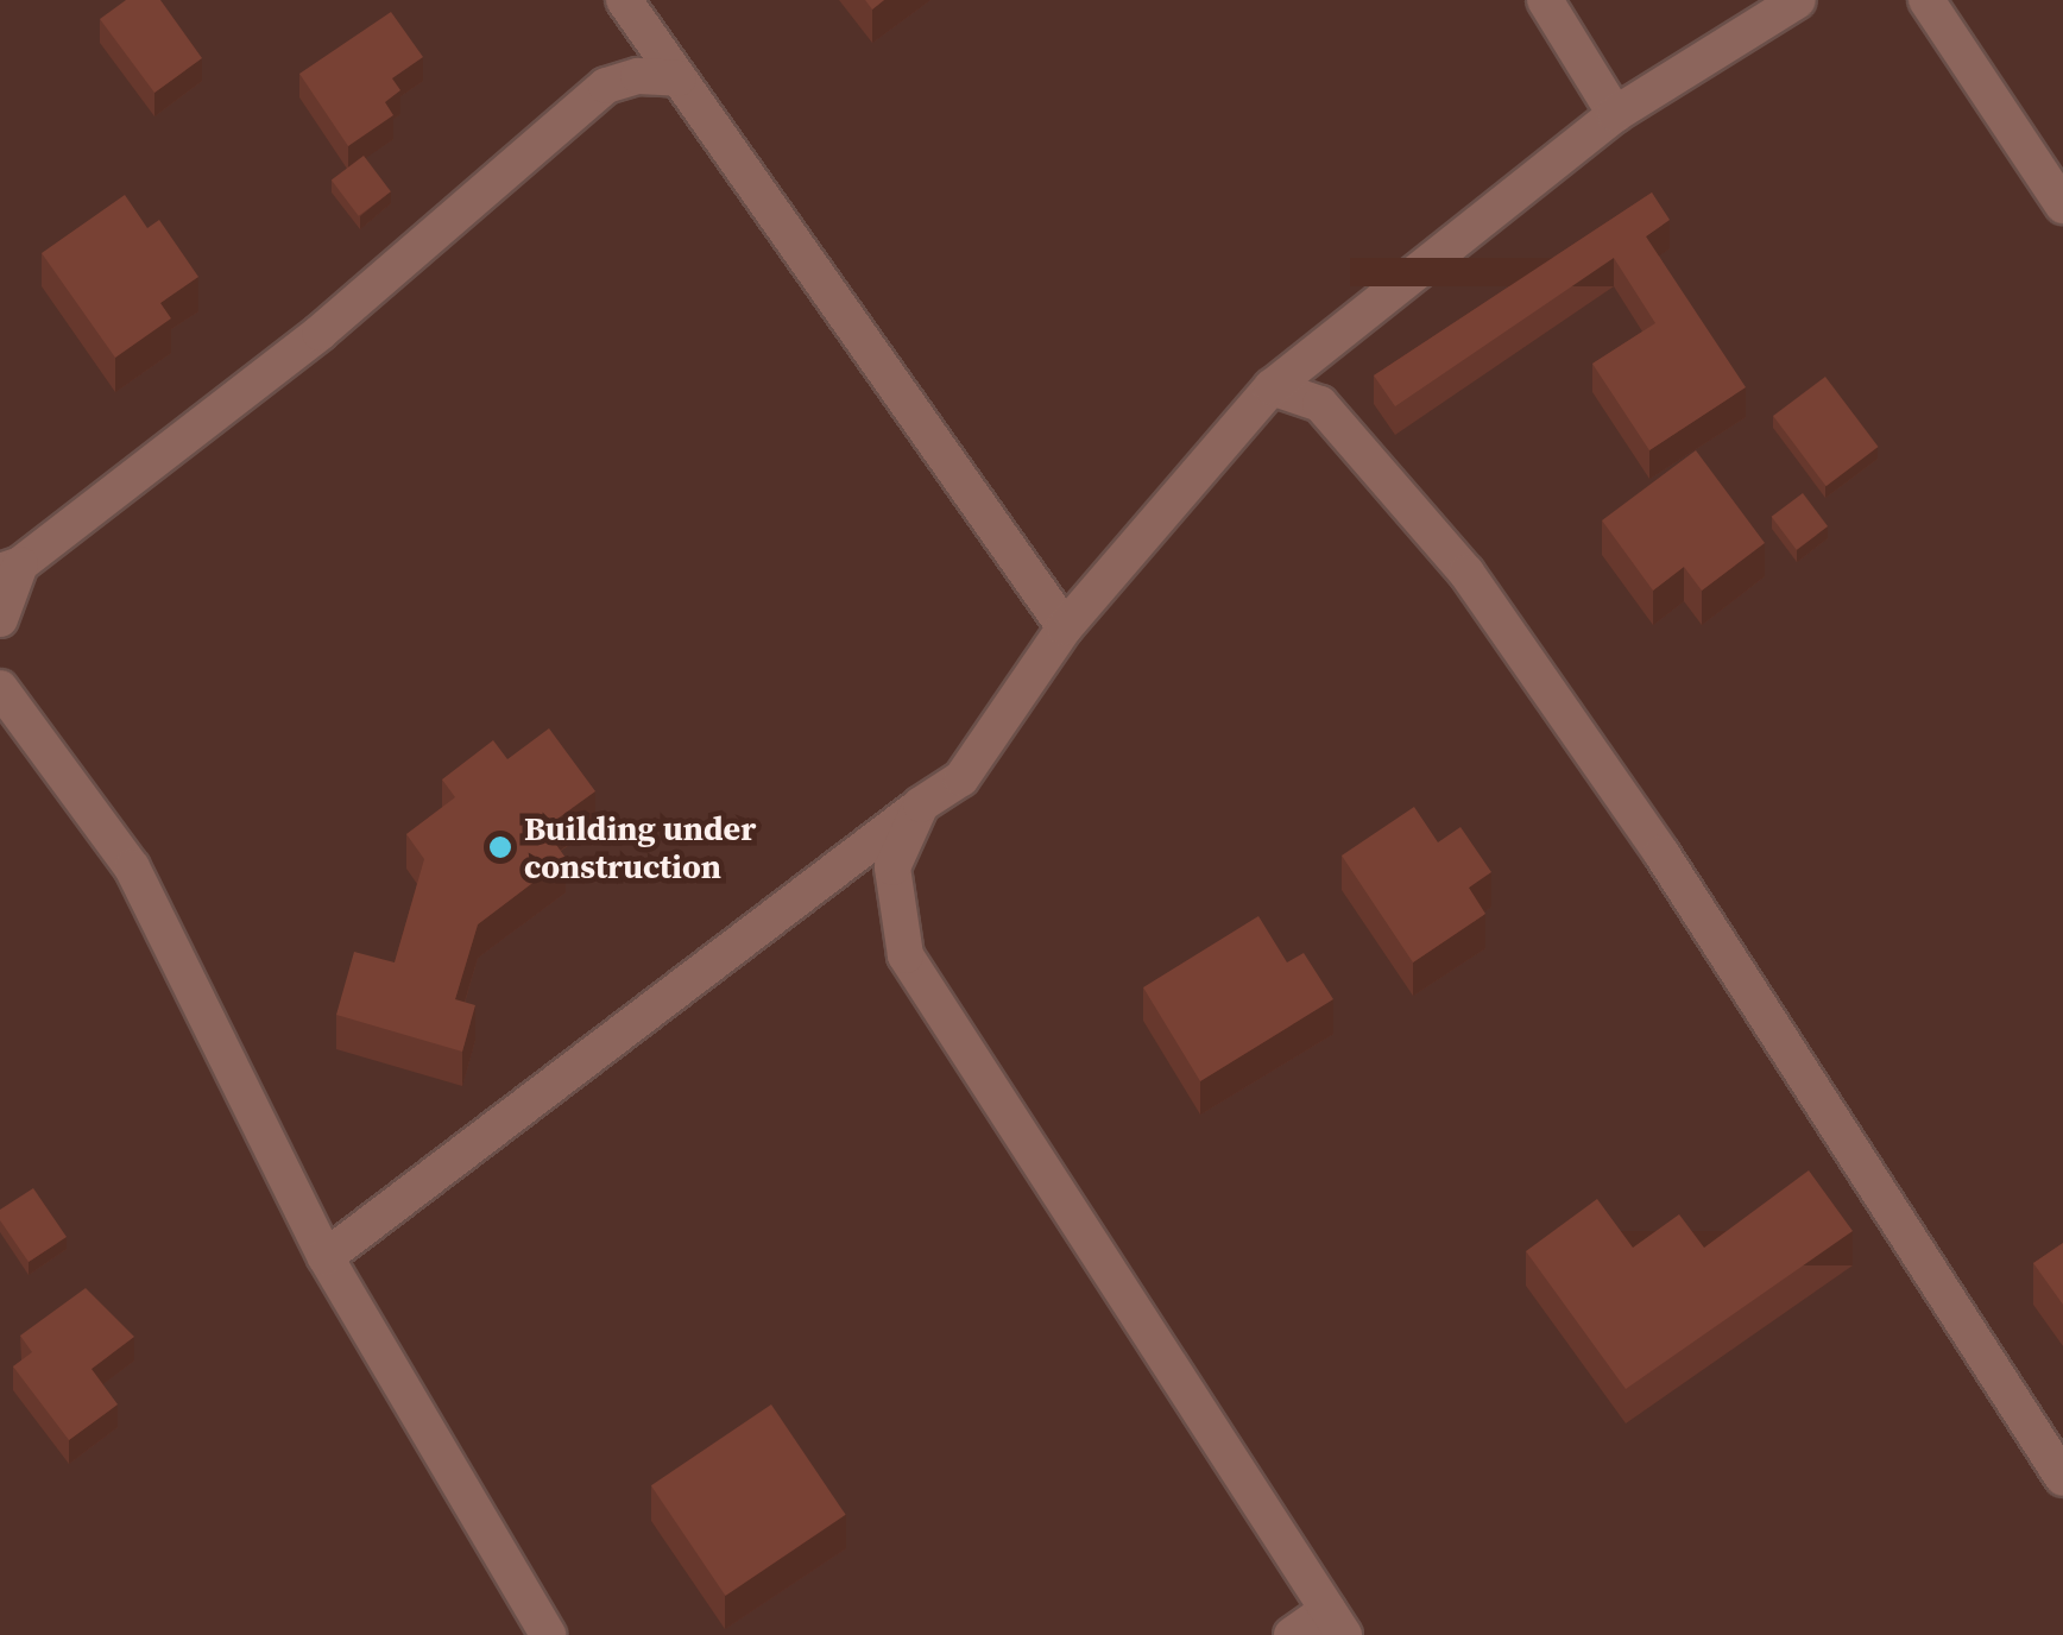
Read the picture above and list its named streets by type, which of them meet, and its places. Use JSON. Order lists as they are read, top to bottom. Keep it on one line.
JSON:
{"places":["Building under construction"]}
